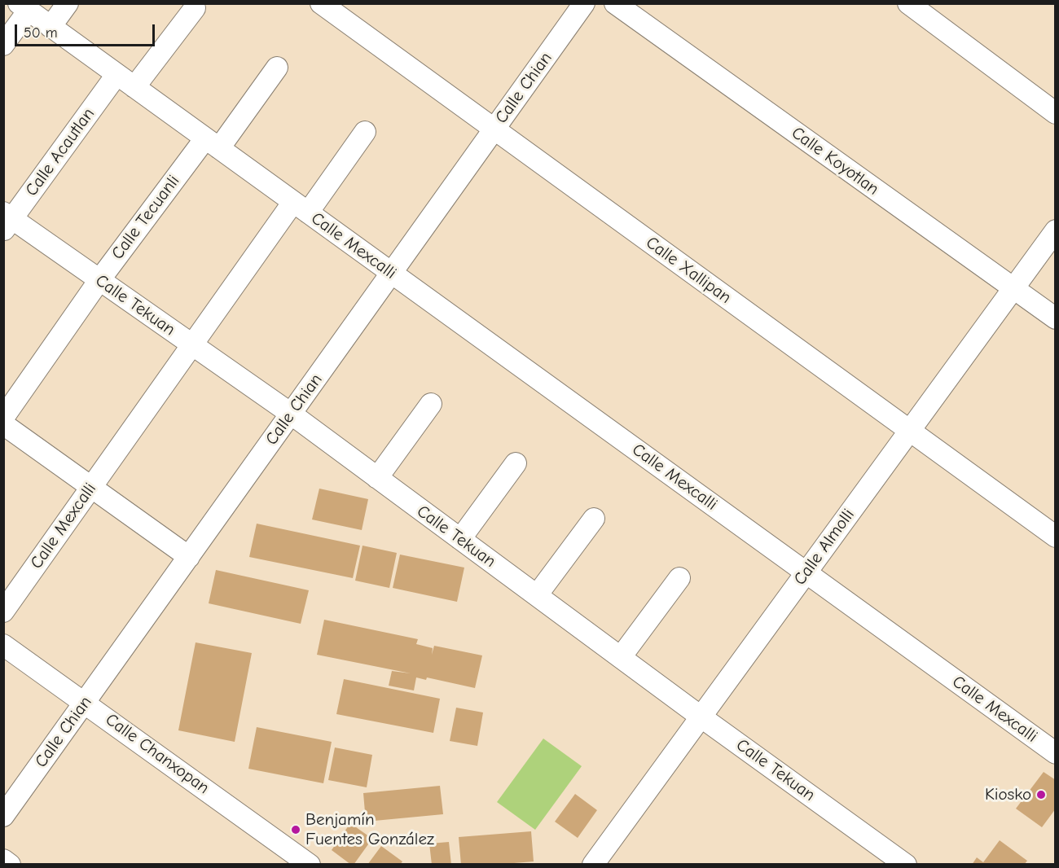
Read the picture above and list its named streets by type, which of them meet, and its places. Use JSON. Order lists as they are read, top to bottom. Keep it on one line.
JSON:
{"streets":{"street":["Calle Chian","Calle Acautlan","Calle Koyotlan","Calle Tecuanli","Calle Mexcalli","Calle Xallipan","Calle Tekuan","Calle Almolli","Calle Chanxopan"]},"crossings":[["Calle Chian","Calle Mexcalli"],["Calle Chian","Calle Xallipan"],["Calle Chian","Calle Tekuan"],["Calle Chian","Calle Chanxopan"],["Calle Acautlan","Calle Mexcalli"],["Calle Acautlan","Calle Tekuan"],["Calle Koyotlan","Calle Almolli"],["Calle Tecuanli","Calle Mexcalli"],["Calle Tecuanli","Calle Tekuan"],["Calle Mexcalli","Calle Tekuan"],["Calle Mexcalli","Calle Almolli"],["Calle Xallipan","Calle Almolli"],["Calle Tekuan","Calle Almolli"]],"places":["Kiosko","Benjamín Fuentes González"],"scale_bar":"50 m"}
